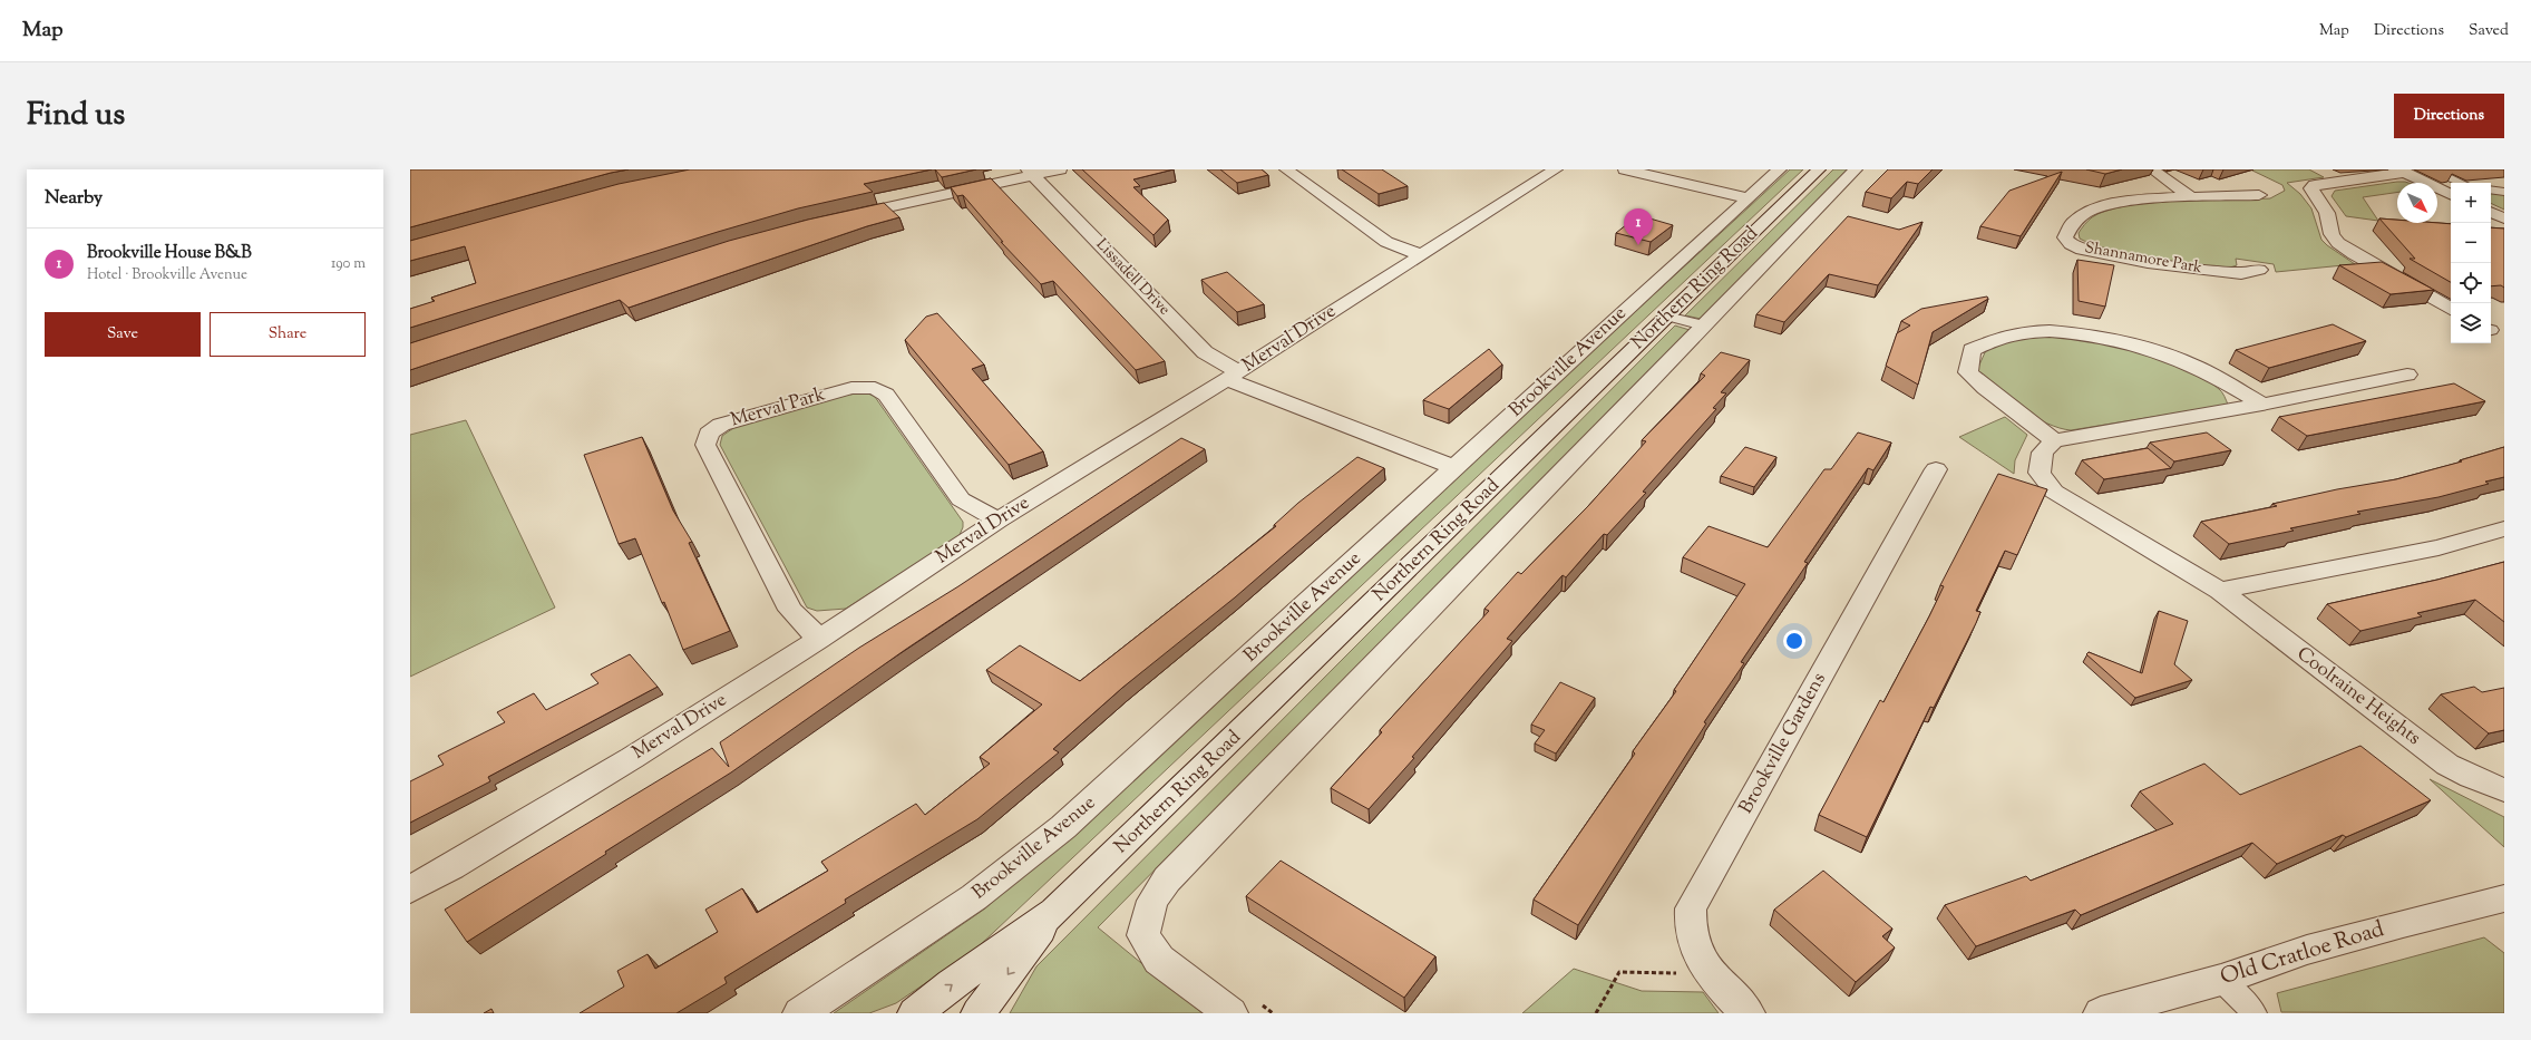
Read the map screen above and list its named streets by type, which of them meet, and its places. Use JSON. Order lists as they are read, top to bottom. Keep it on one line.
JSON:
{"streets":{"street":["Shannamore Park","Lissadell Drive","Northern Ring Road","Merval Drive","Brookville Avenue","Merval Park","Coolraine Heights","Brookville Gardens","Old Cratloe Road"]},"crossings":[["Lissadell Drive","Merval Drive"],["Lissadell Drive","Brookville Avenue"],["Merval Drive","Merval Park"]],"north":"bottom right","page":{"header":"Map","nav":["Map","Directions","Saved"],"title":"Find us","buttons":["Directions",["Save","Share"]],"heading":"Nearby","map_buttons":["+","−"],"pins":"1","list":[{"mark":"1","name":"Brookville House B&B","note":"Hotel · Brookville Avenue","value":"190 m"}]}}
